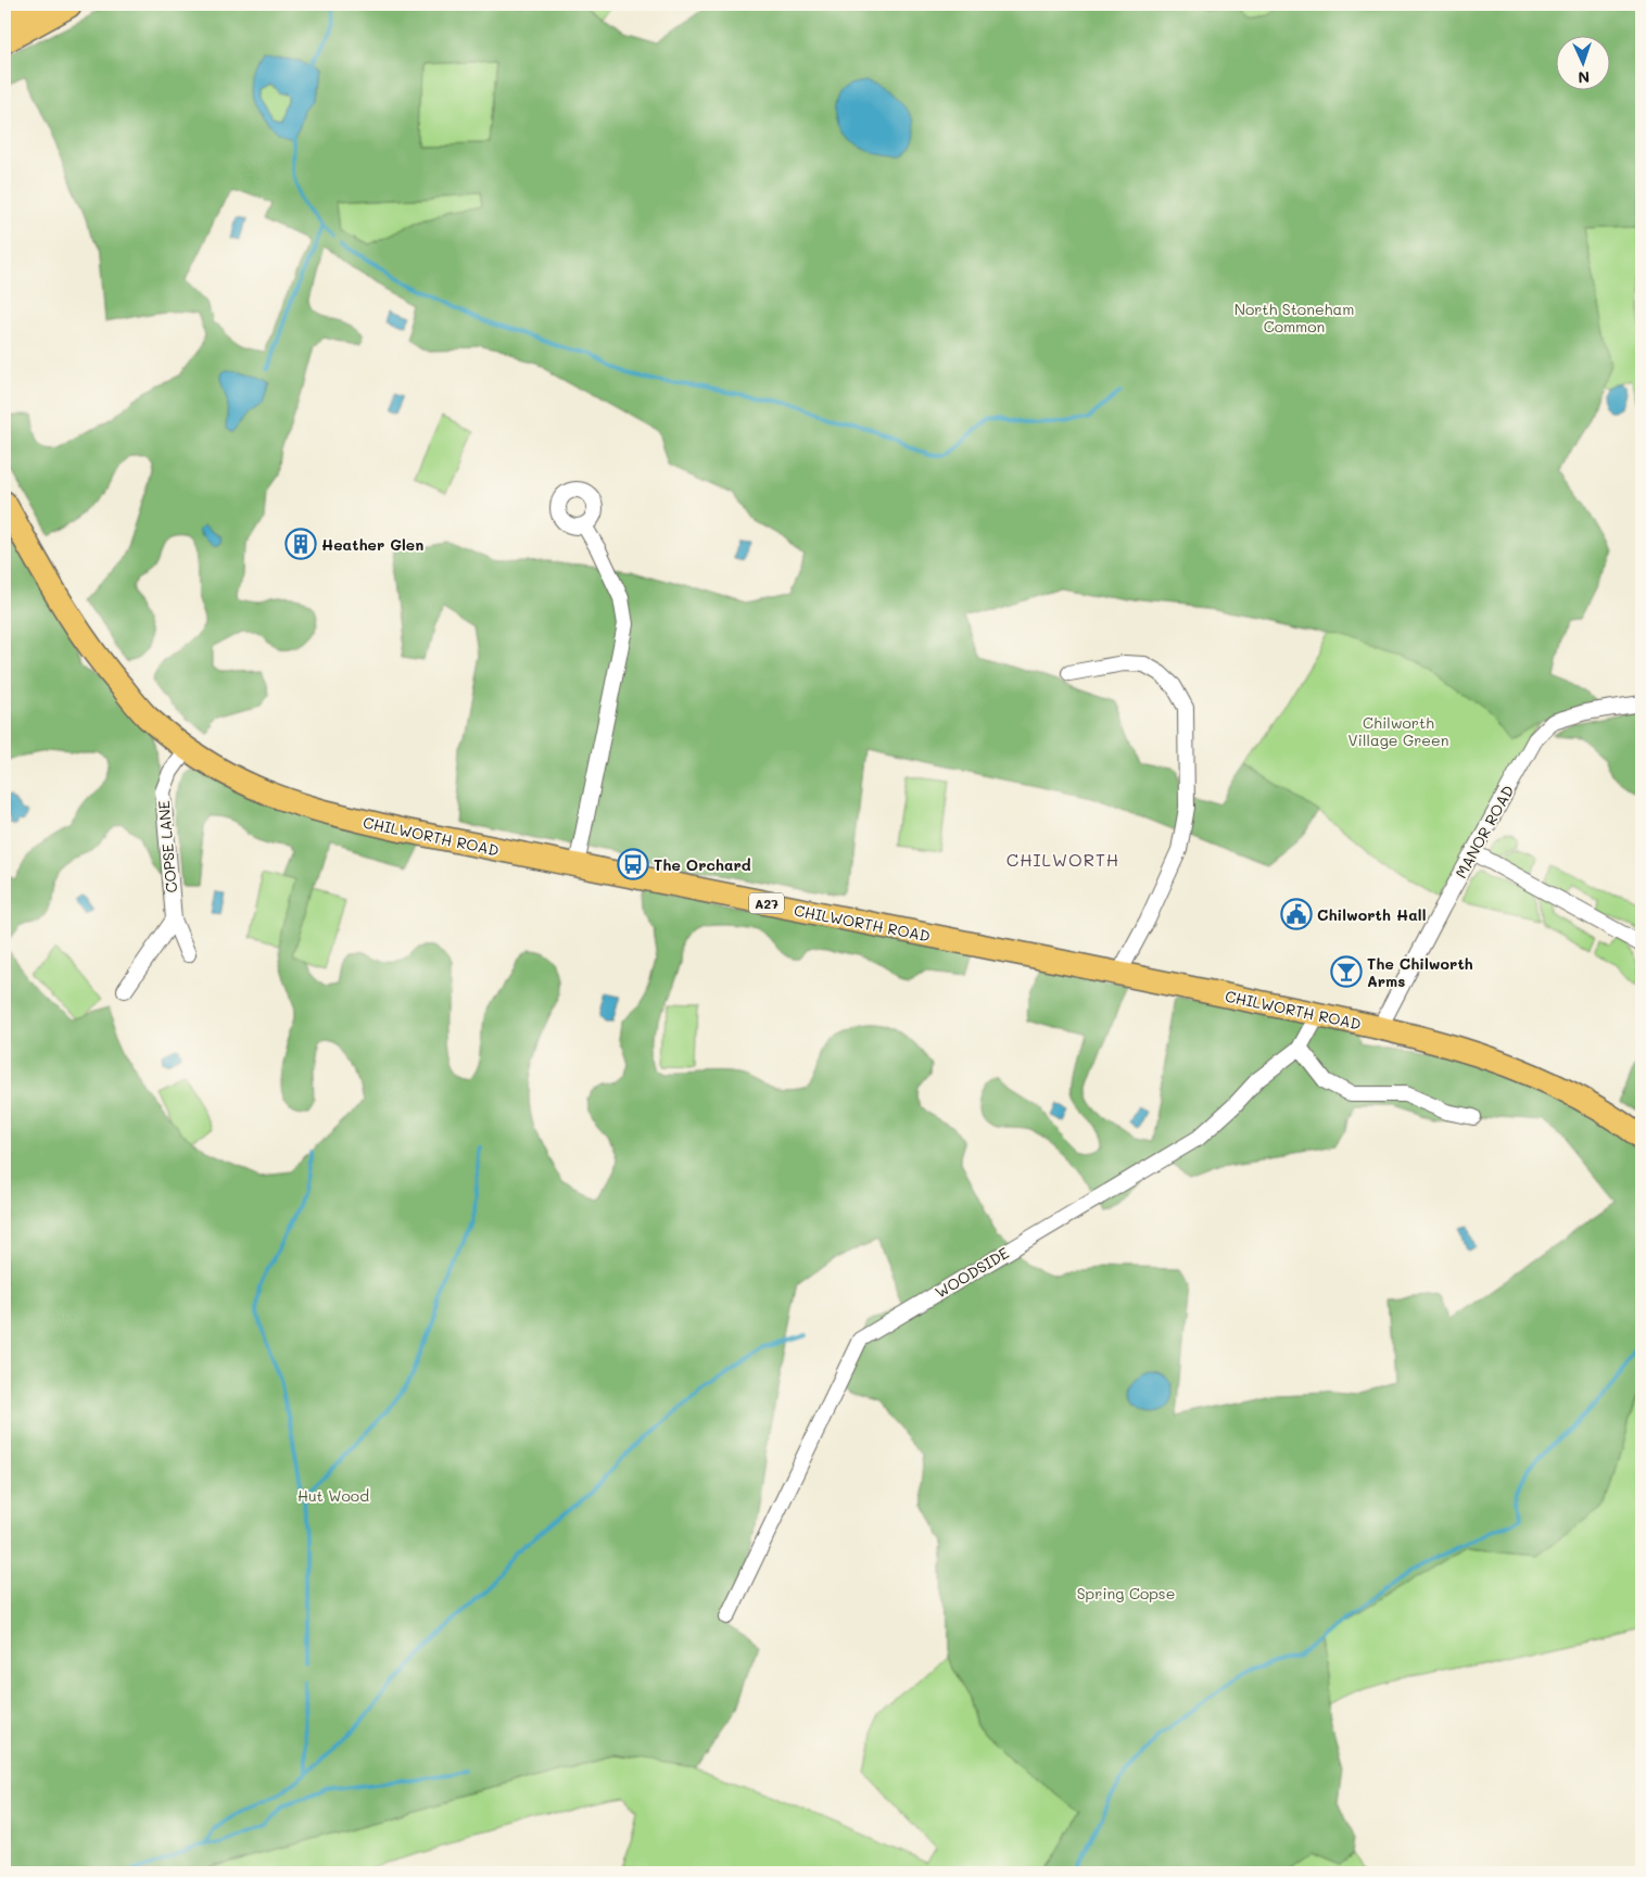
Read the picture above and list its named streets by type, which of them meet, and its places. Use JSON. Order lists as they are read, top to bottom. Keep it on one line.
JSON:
{"streets":{"main road":["CHILWORTH ROAD","A27"],"street":["MANOR ROAD","COPSE LANE","WOODSIDE"]},"crossings":[["MANOR ROAD","CHILWORTH ROAD"],["CHILWORTH ROAD","COPSE LANE"],["CHILWORTH ROAD","WOODSIDE"]],"districts":["CHILWORTH"],"parks":["North Stoneham Common","Chilworth Village Green","Hut Wood","Spring Copse"],"places":{"building":["Heather Glen"],"bus stop":["The Orchard"],"public building":["Chilworth Hall"],"bar":["The Chilworth Arms"]},"north":"bottom"}
